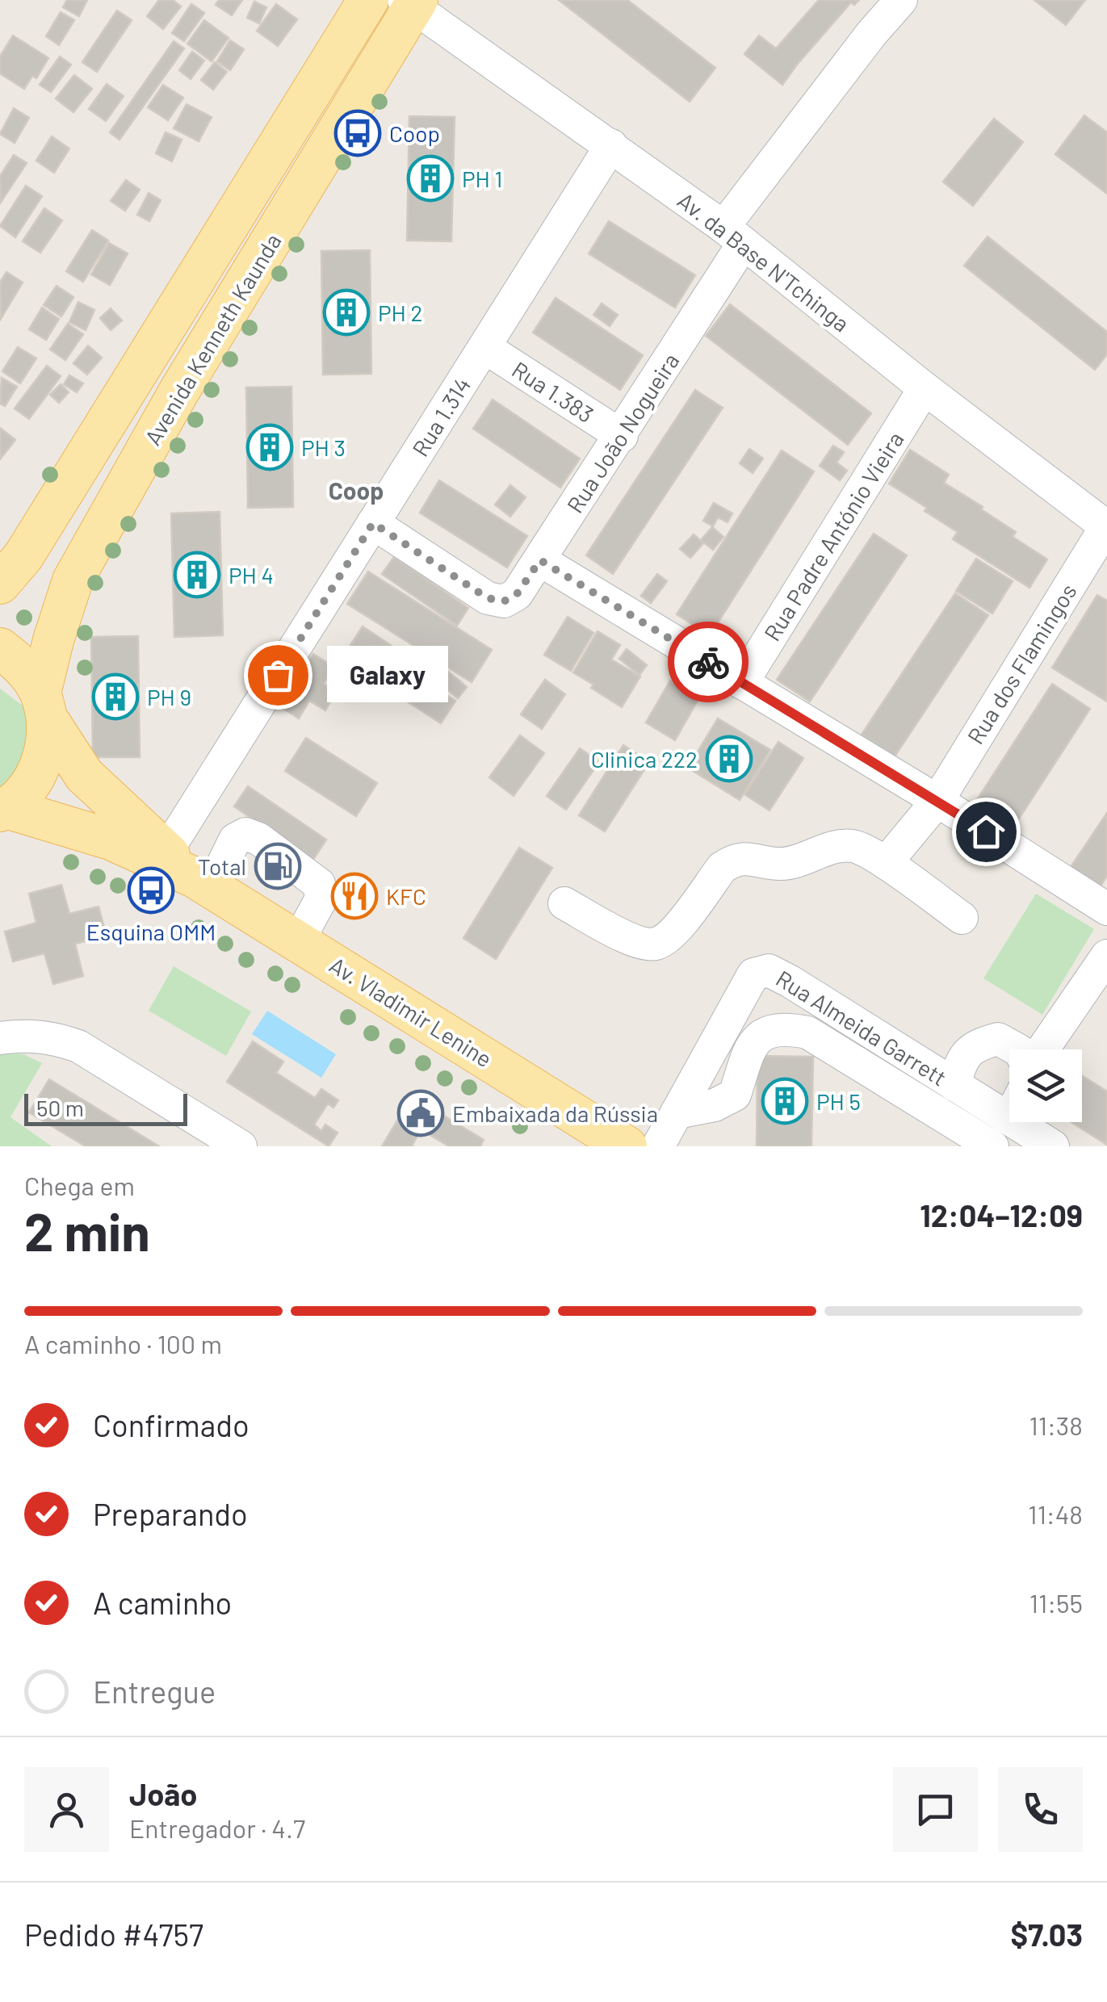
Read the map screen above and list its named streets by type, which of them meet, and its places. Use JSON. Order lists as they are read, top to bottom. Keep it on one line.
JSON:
{"streets":{"main road":["Avenida Kenneth Kaunda","Av. Vladimir Lenine"],"street":["Av. da Base N'Tchinga","Rua 1.383","Rua 1.314","Rua João Nogueira","Rua Padre António Vieira","Rua dos Flamingos","Rua Almeida Garrett"]},"crossings":[["Av. da Base N'Tchinga","Avenida Kenneth Kaunda"],["Av. da Base N'Tchinga","Rua 1.314"],["Av. da Base N'Tchinga","Rua João Nogueira"],["Av. da Base N'Tchinga","Rua Padre António Vieira"],["Av. da Base N'Tchinga","Rua dos Flamingos"],["Avenida Kenneth Kaunda","Av. Vladimir Lenine"],["Rua 1.383","Rua 1.314"],["Rua 1.383","Rua João Nogueira"],["Rua 1.314","Rua João Nogueira"],["Rua 1.314","Av. Vladimir Lenine"]],"districts":["Coop"],"places":{"bus stop":["Coop","Esquina OMM"],"building":["PH 1","PH 2","PH 3","PH 4","PH 9","Clinica 222","PH 5"],"other":["Galaxy"],"fuel station":["Total"],"restaurant":["KFC"],"public building":["Embaixada da Rússia"]},"scale_bar":"50 m","page":{"bubble":"Galaxy","scale":"50 m","heading":["2 min","Chega em","12:04–12:09"],"panel":["João","Entregador · 4.7","Pedido #4757","$7.03"],"bar":"A caminho · 100 m","list":[["Confirmado","11:38"],["Preparando","11:48"],["A caminho","11:55"],"Entregue"]}}
